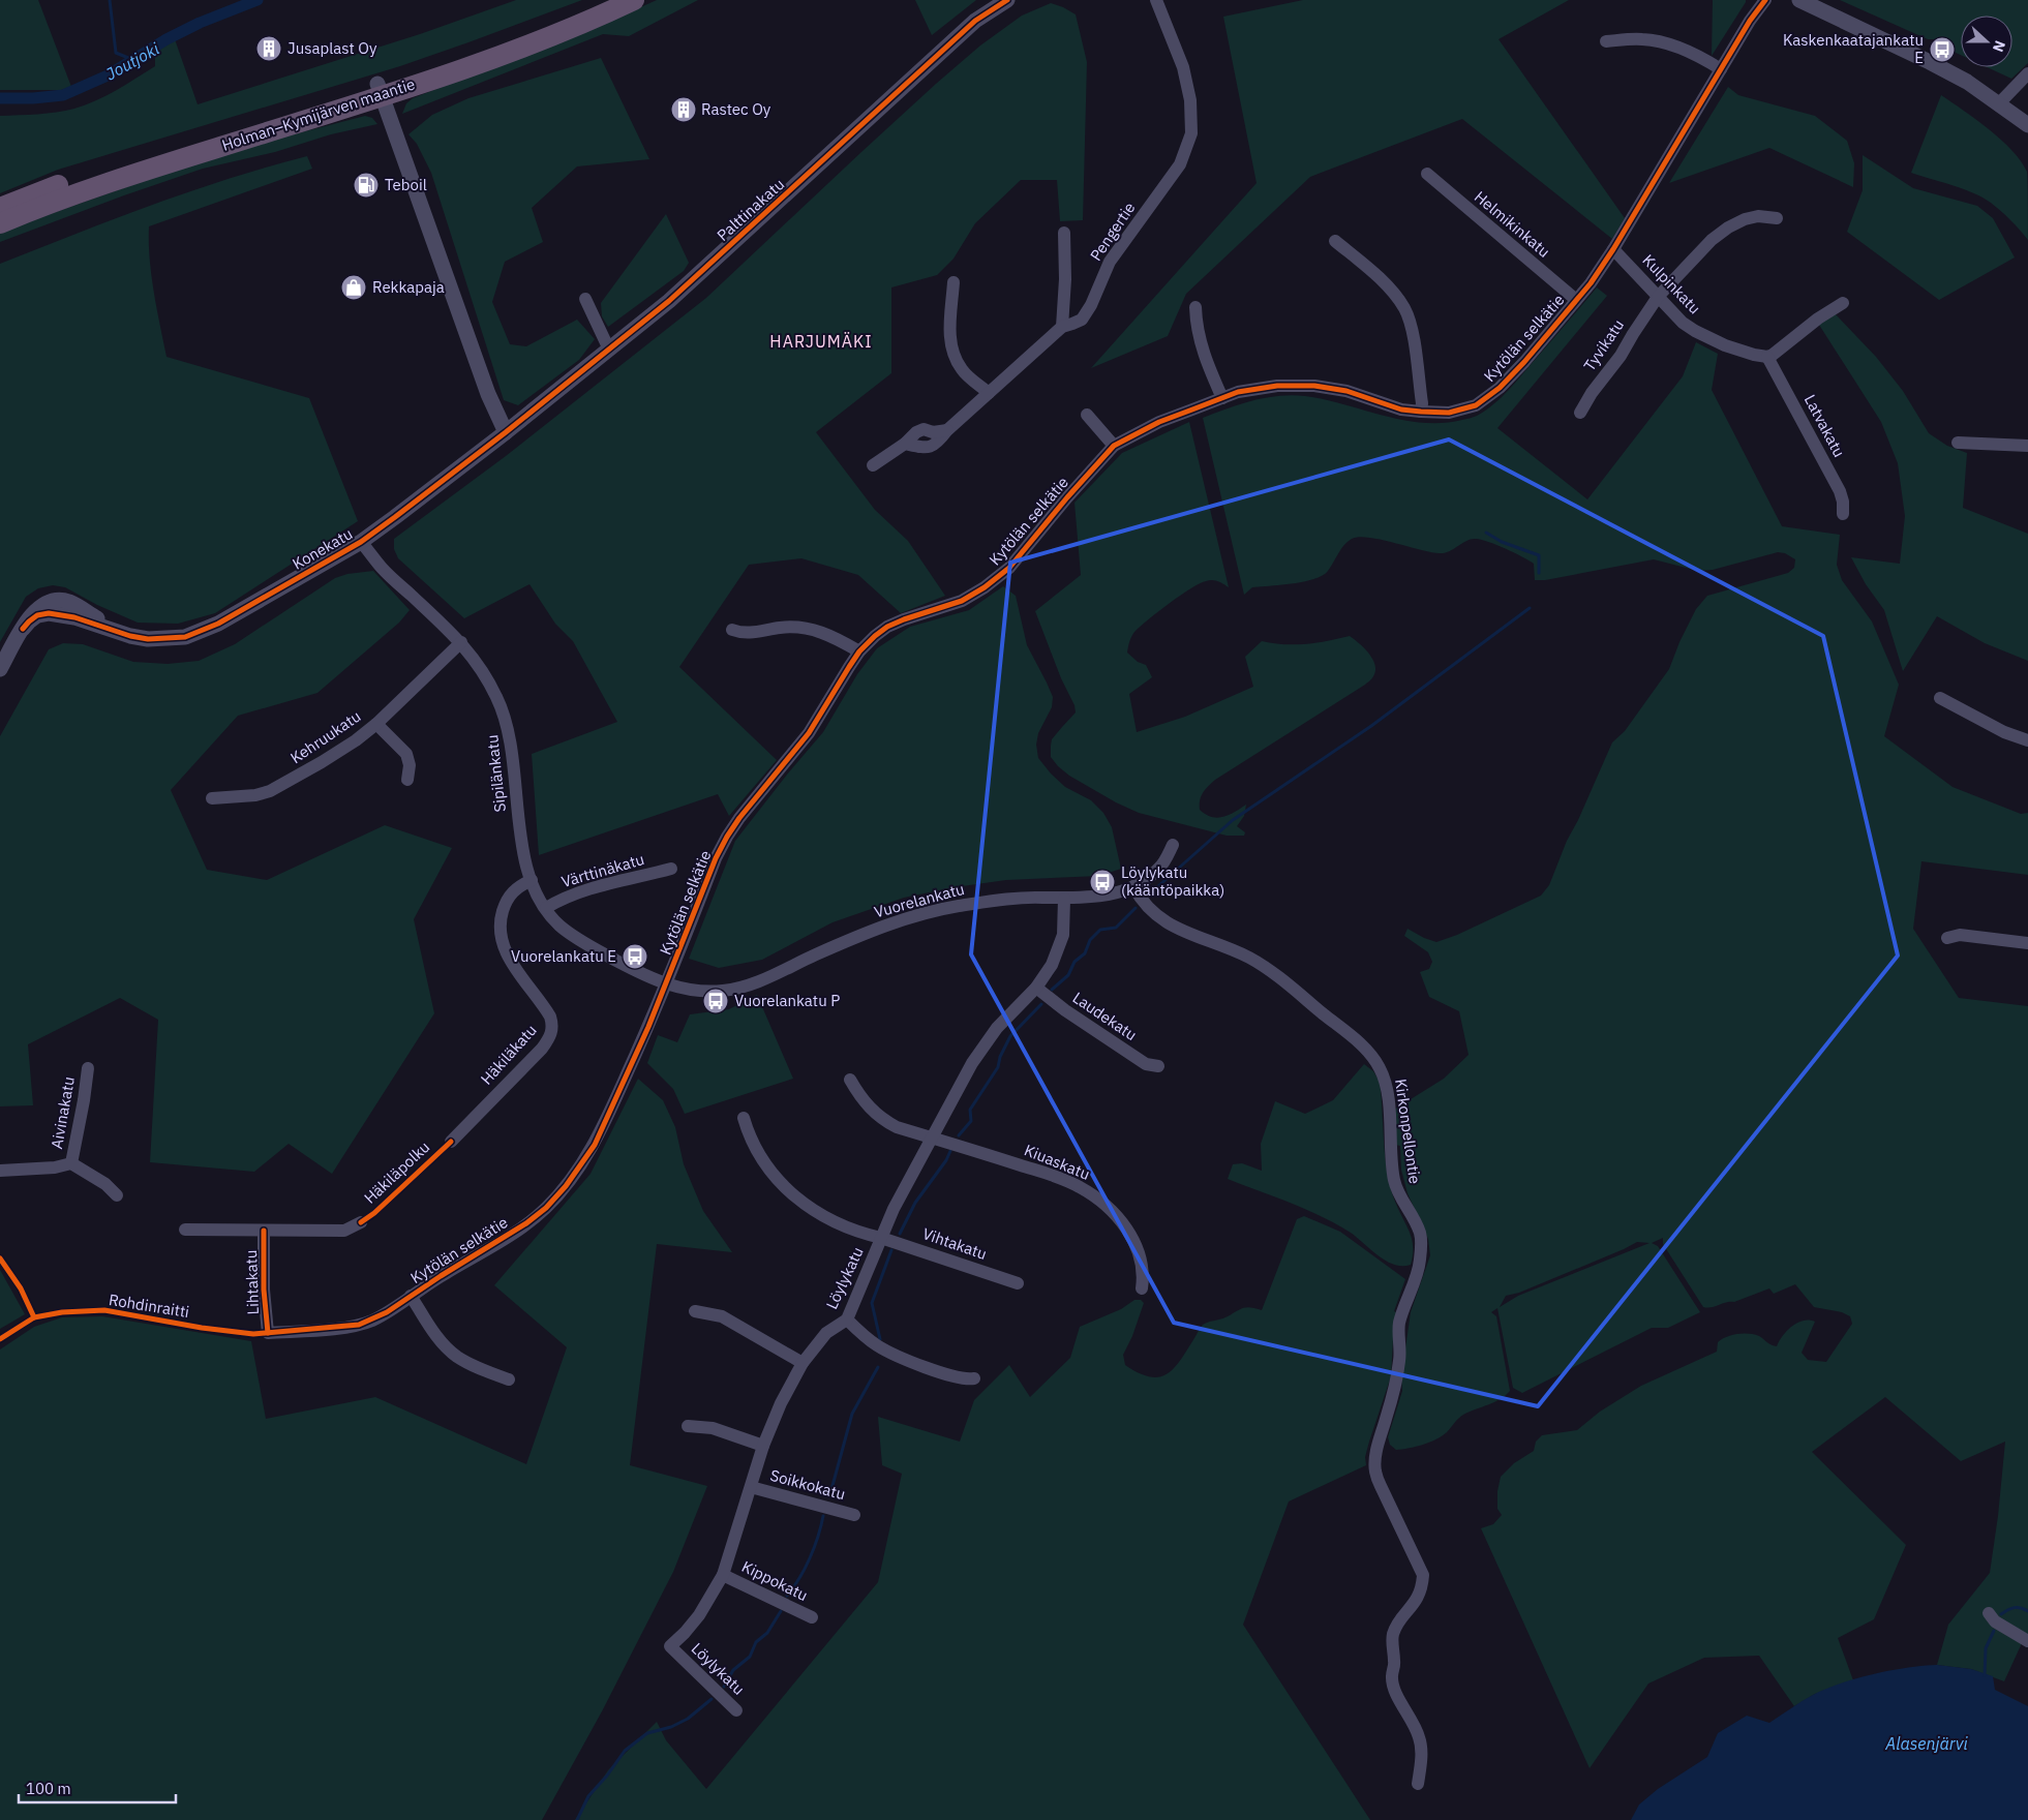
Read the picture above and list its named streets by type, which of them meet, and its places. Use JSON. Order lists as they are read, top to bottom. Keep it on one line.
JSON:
{"streets":{"highway":["Holman–Kymijärven maantie"],"street":["Palttinakatu","Helmikinkatu","Pengertie","Kulpinkatu","Kytölän selkätie","Tyvikatu","Latvakatu","Konekatu","Kehruukatu","Sipilänkatu","Värttinäkatu","Vuorelankatu","Laudekatu","Häkiläkatu","Aivinakatu","Kirkonpellontie","Kiuaskatu","Vihtakatu","Löylykatu","Lihtakatu","Soikkokatu","Kippokatu"],"cycle path":["Häkiläpolku","Rohdinraitti"]},"crossings":[["Palttinakatu","Konekatu"],["Helmikinkatu","Kytölän selkätie"],["Kulpinkatu","Kytölän selkätie"],["Kulpinkatu","Tyvikatu"],["Kulpinkatu","Latvakatu"],["Kytölän selkätie","Sipilänkatu"],["Kytölän selkätie","Vuorelankatu"],["Kytölän selkätie","Lihtakatu"],["Konekatu","Sipilänkatu"],["Kehruukatu","Sipilänkatu"],["Sipilänkatu","Värttinäkatu"],["Sipilänkatu","Vuorelankatu"],["Sipilänkatu","Häkiläkatu"],["Vuorelankatu","Kirkonpellontie"],["Vuorelankatu","Löylykatu"],["Laudekatu","Löylykatu"],["Kiuaskatu","Löylykatu"],["Vihtakatu","Löylykatu"],["Löylykatu","Soikkokatu"],["Löylykatu","Kippokatu"]],"districts":["HARJUMÄKI"],"water":["Joutjoki","Alasenjärvi"],"places":{"building":["Jusaplast Oy","Rastec Oy"],"bus stop":["Kaskenkaatajankatu E","Löylykatu (kääntöpaikka)","Vuorelankatu E","Vuorelankatu P"],"fuel station":["Teboil"],"shop":["Rekkapaja"]},"scale_bar":"100 m","north":"right"}
